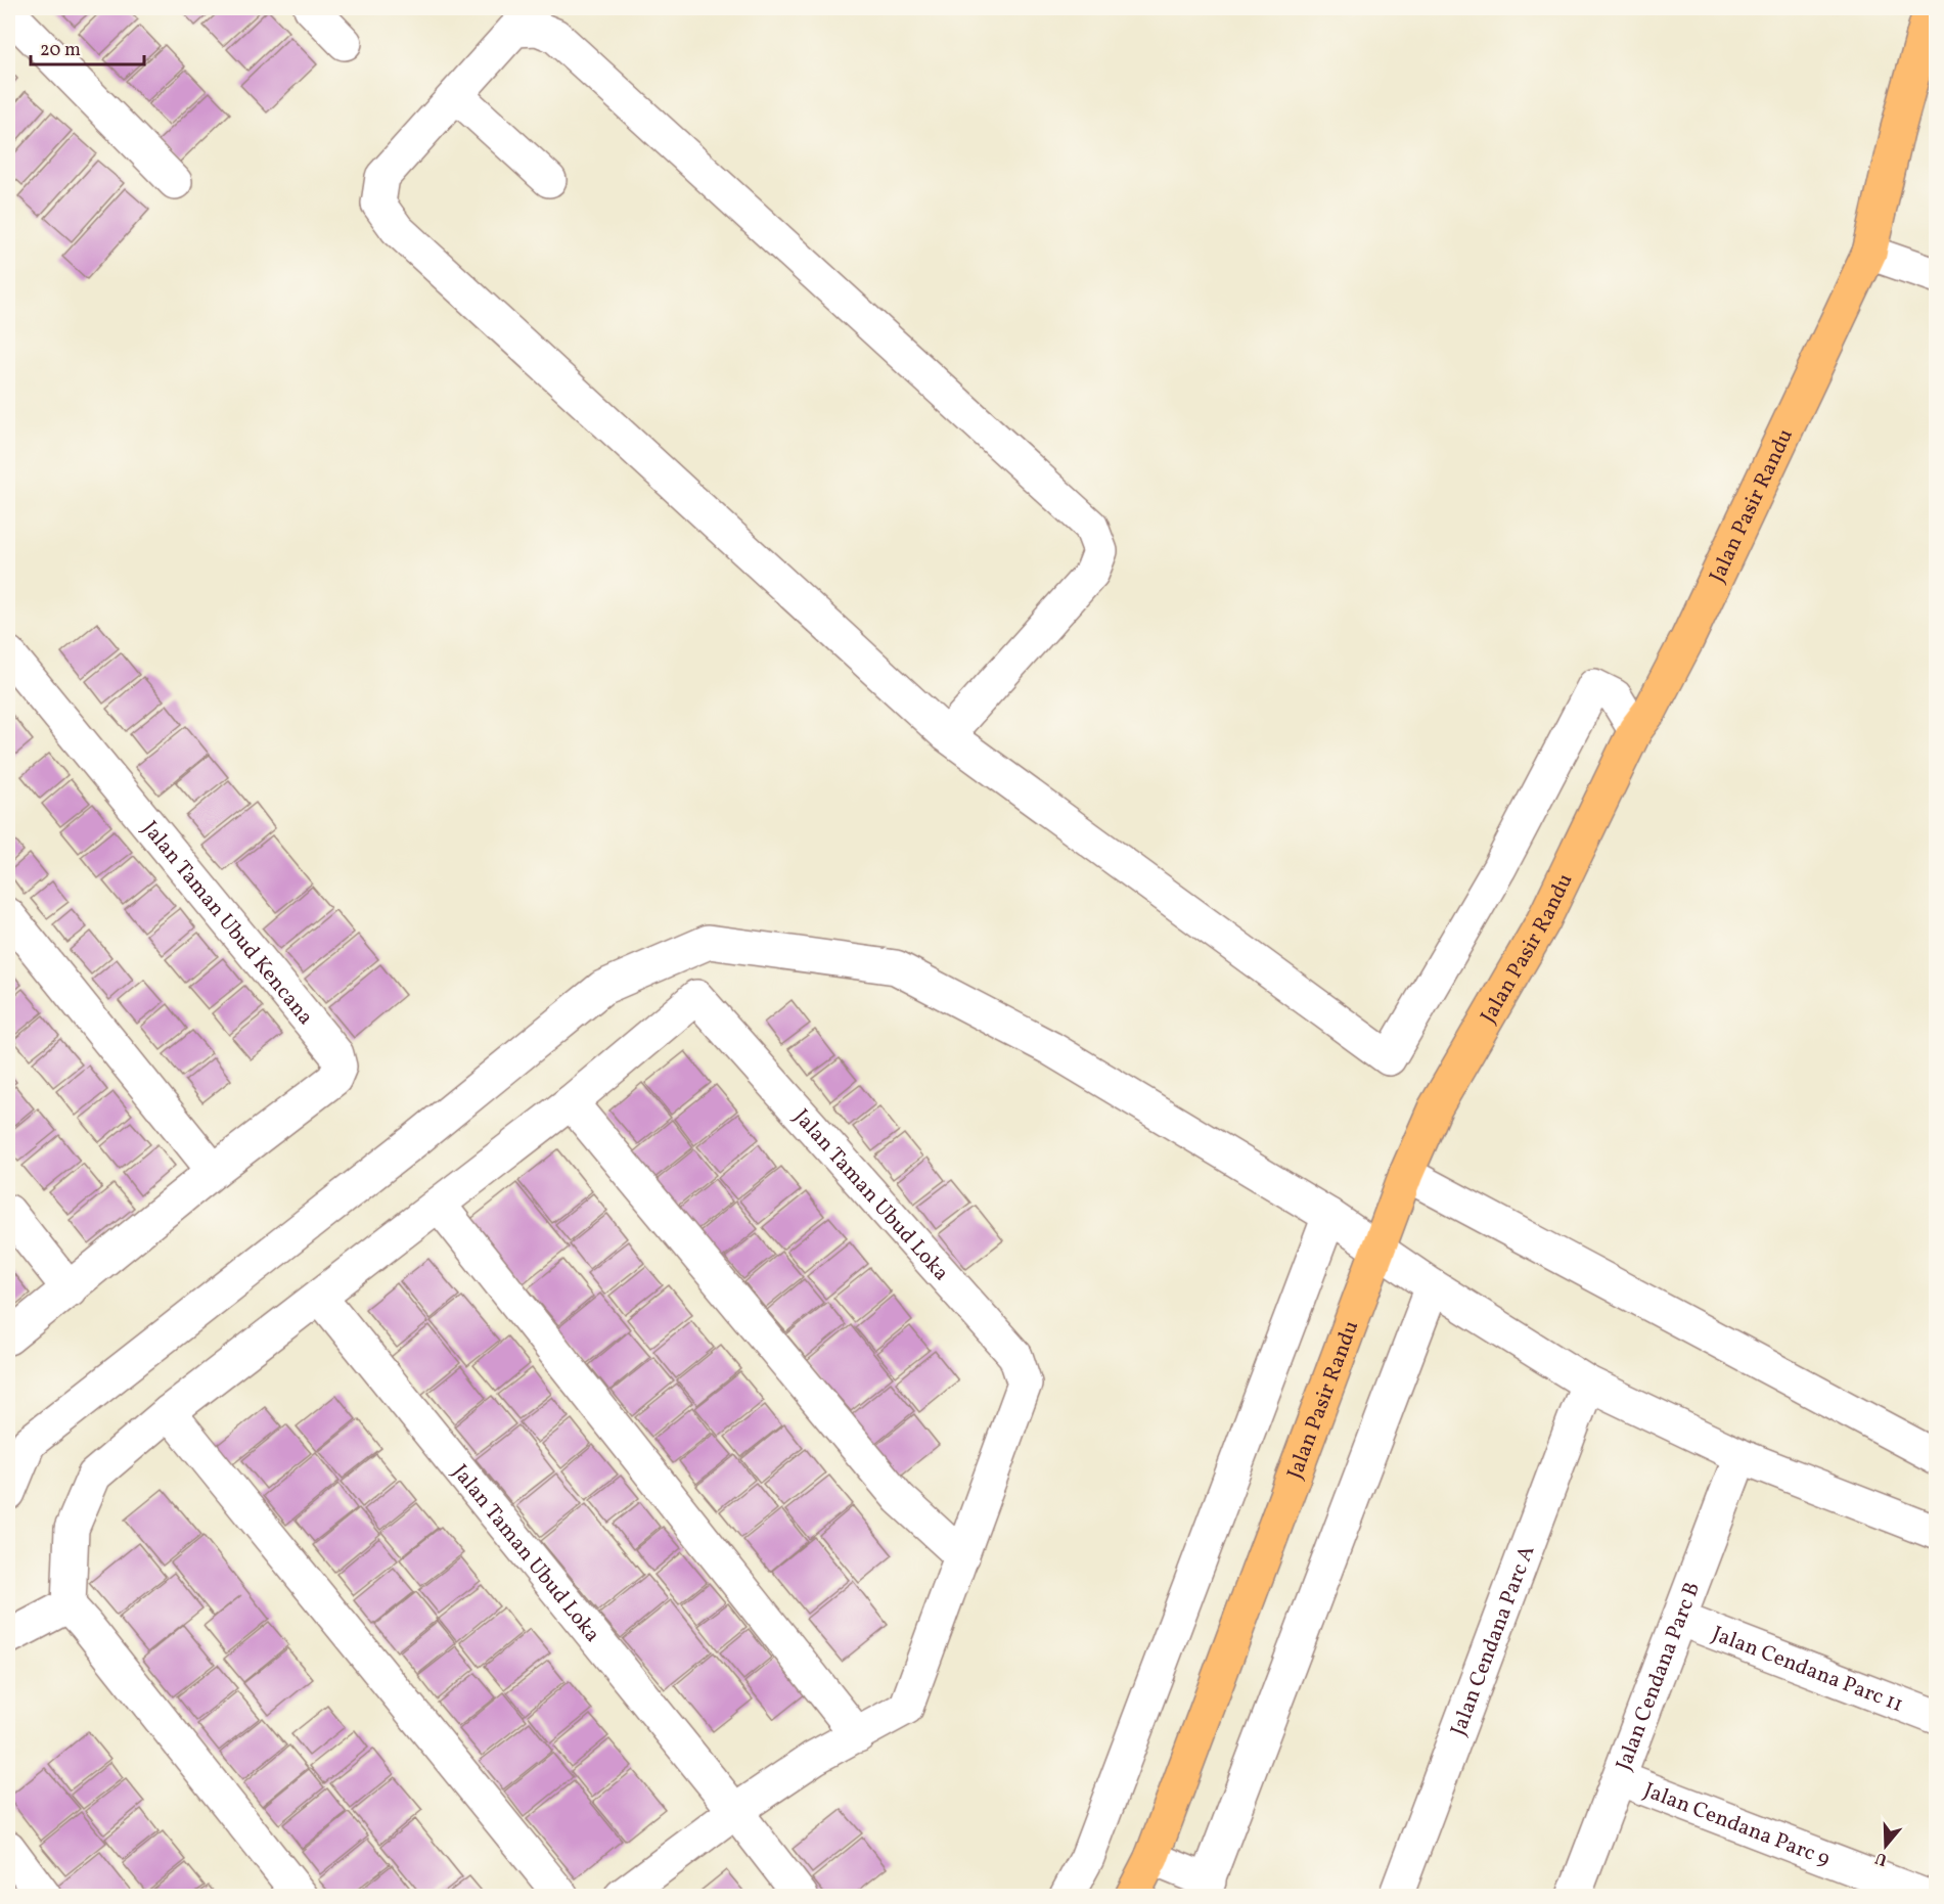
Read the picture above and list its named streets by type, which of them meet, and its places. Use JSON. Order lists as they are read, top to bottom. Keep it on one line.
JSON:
{"streets":{"main road":["Jalan Pasir Randu"],"street":["Jalan Taman Ubud Kencana","Jalan Taman Ubud Loka","Jalan Cendana Parc A","Jalan Cendana Parc 11","Jalan Cendana Parc B","Jalan Cendana Parc 9"]},"crossings":[["Jalan Cendana Parc 11","Jalan Cendana Parc B"],["Jalan Cendana Parc B","Jalan Cendana Parc 9"]],"scale_bar":"20 m","north":"bottom"}
